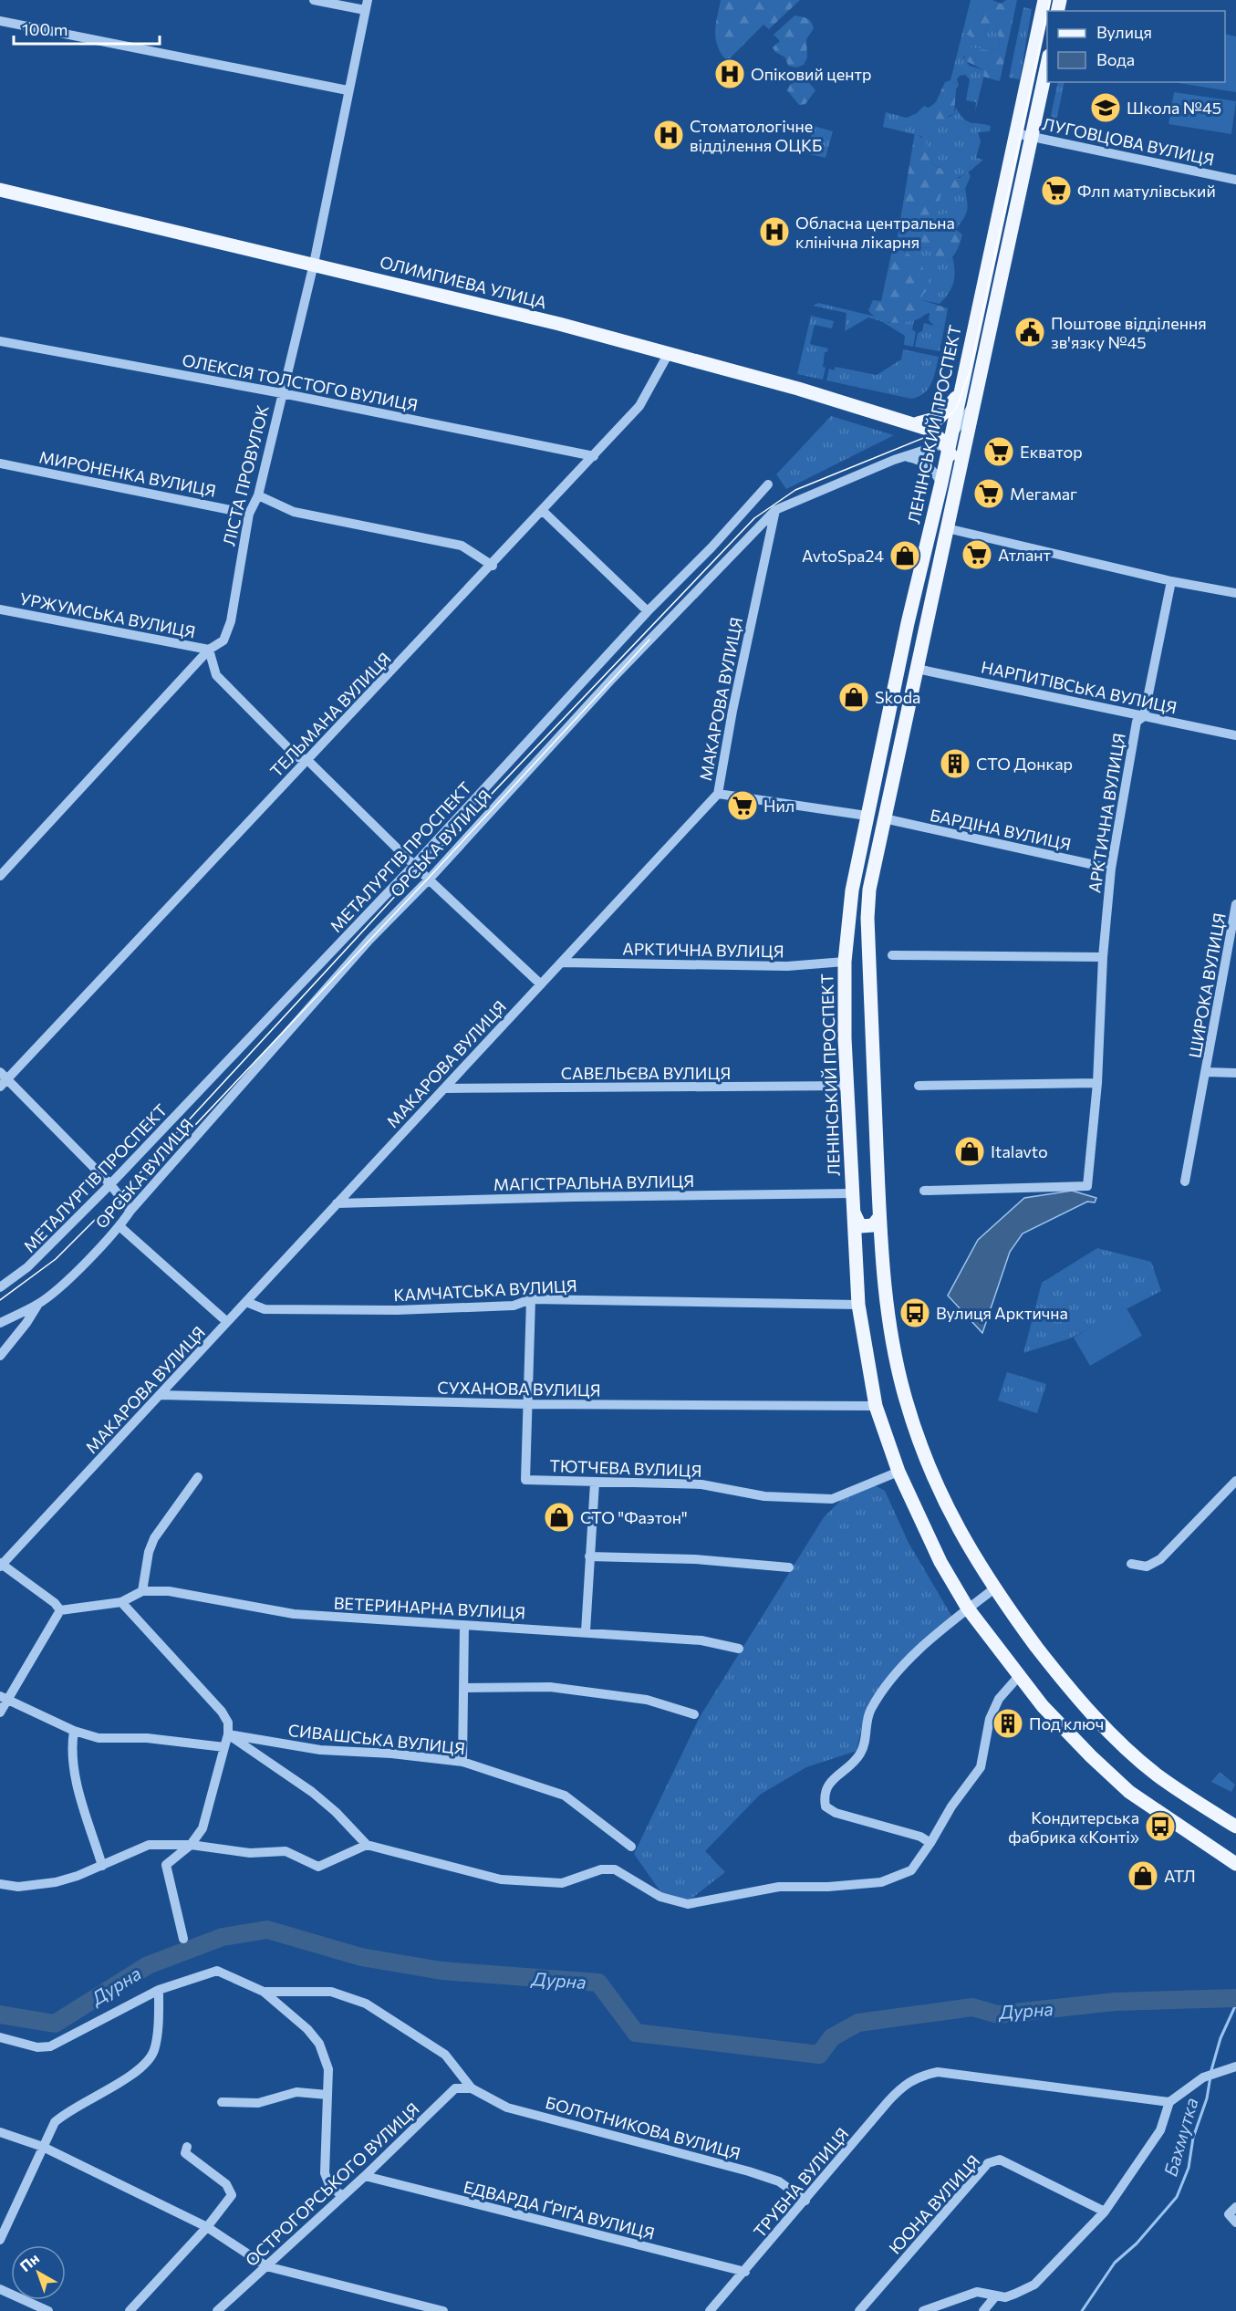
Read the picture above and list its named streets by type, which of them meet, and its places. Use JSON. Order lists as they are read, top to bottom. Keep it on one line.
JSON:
{"streets":{"main road":["ОЛИМПИЕВА УЛИЦА","ЛЕНІНСЬКИЙ ПРОСПЕКТ"],"street":["ЛУГОВЦОВА ВУЛИЦЯ","ОЛЕКСІЯ ТОЛСТОГО ВУЛИЦЯ","МИРОНЕНКА ВУЛИЦЯ","ЛІСТА ПРОВУЛОК","УРЖУМСЬКА ВУЛИЦЯ","НАРПИТІВСЬКА ВУЛИЦЯ","МАКАРОВА ВУЛИЦЯ","ТЕЛЬМАНА ВУЛИЦЯ","АРКТИЧНА ВУЛИЦЯ","БАРДІНА ВУЛИЦЯ","ОРСЬКА ВУЛИЦЯ","МЕТАЛУРГІВ ПРОСПЕКТ","ШИРОКА ВУЛИЦЯ","САВЕЛЬЄВА ВУЛИЦЯ","МАГІСТРАЛЬНА ВУЛИЦЯ","КАМЧАТСЬКА ВУЛИЦЯ","СУХАНОВА ВУЛИЦЯ","ТЮТЧЕВА ВУЛИЦЯ","ВЕТЕРИНАРНА ВУЛИЦЯ","СИВАШСЬКА ВУЛИЦЯ","БОЛОТНИКОВА ВУЛИЦЯ","ТРУБНА ВУЛИЦЯ","ОСТРОГОРСЬКОГО ВУЛИЦЯ","ЮОНА ВУЛИЦЯ","ЕДВАРДА ҐРІҐА ВУЛИЦЯ"]},"crossings":[["ЛУГОВЦОВА ВУЛИЦЯ","ЛЕНІНСЬКИЙ ПРОСПЕКТ"],["ОЛИМПИЕВА УЛИЦА","ЛІСТА ПРОВУЛОК"],["ОЛИМПИЕВА УЛИЦА","ТЕЛЬМАНА ВУЛИЦЯ"],["ОЛЕКСІЯ ТОЛСТОГО ВУЛИЦЯ","ЛІСТА ПРОВУЛОК"],["ОЛЕКСІЯ ТОЛСТОГО ВУЛИЦЯ","ТЕЛЬМАНА ВУЛИЦЯ"],["ЛЕНІНСЬКИЙ ПРОСПЕКТ","НАРПИТІВСЬКА ВУЛИЦЯ"],["ЛЕНІНСЬКИЙ ПРОСПЕКТ","АРКТИЧНА ВУЛИЦЯ"],["ЛЕНІНСЬКИЙ ПРОСПЕКТ","БАРДІНА ВУЛИЦЯ"],["ЛЕНІНСЬКИЙ ПРОСПЕКТ","ОРСЬКА ВУЛИЦЯ"],["ЛЕНІНСЬКИЙ ПРОСПЕКТ","САВЕЛЬЄВА ВУЛИЦЯ"],["ЛЕНІНСЬКИЙ ПРОСПЕКТ","МАГІСТРАЛЬНА ВУЛИЦЯ"],["ЛЕНІНСЬКИЙ ПРОСПЕКТ","КАМЧАТСЬКА ВУЛИЦЯ"],["ЛЕНІНСЬКИЙ ПРОСПЕКТ","СУХАНОВА ВУЛИЦЯ"],["ЛЕНІНСЬКИЙ ПРОСПЕКТ","ТЮТЧЕВА ВУЛИЦЯ"],["МИРОНЕНКА ВУЛИЦЯ","ЛІСТА ПРОВУЛОК"],["ЛІСТА ПРОВУЛОК","УРЖУМСЬКА ВУЛИЦЯ"],["НАРПИТІВСЬКА ВУЛИЦЯ","АРКТИЧНА ВУЛИЦЯ"],["МАКАРОВА ВУЛИЦЯ","АРКТИЧНА ВУЛИЦЯ"],["МАКАРОВА ВУЛИЦЯ","ОРСЬКА ВУЛИЦЯ"],["МАКАРОВА ВУЛИЦЯ","САВЕЛЬЄВА ВУЛИЦЯ"],["МАКАРОВА ВУЛИЦЯ","МАГІСТРАЛЬНА ВУЛИЦЯ"],["МАКАРОВА ВУЛИЦЯ","КАМЧАТСЬКА ВУЛИЦЯ"],["МАКАРОВА ВУЛИЦЯ","СУХАНОВА ВУЛИЦЯ"],["АРКТИЧНА ВУЛИЦЯ","БАРДІНА ВУЛИЦЯ"],["КАМЧАТСЬКА ВУЛИЦЯ","ТЮТЧЕВА ВУЛИЦЯ"],["СУХАНОВА ВУЛИЦЯ","ТЮТЧЕВА ВУЛИЦЯ"],["БОЛОТНИКОВА ВУЛИЦЯ","ТРУБНА ВУЛИЦЯ"],["БОЛОТНИКОВА ВУЛИЦЯ","ОСТРОГОРСЬКОГО ВУЛИЦЯ"],["ТРУБНА ВУЛИЦЯ","ЕДВАРДА ҐРІҐА ВУЛИЦЯ"],["ОСТРОГОРСЬКОГО ВУЛИЦЯ","ЕДВАРДА ҐРІҐА ВУЛИЦЯ"]],"water":["Дурна","Бахмутка"],"places":{"hospital":["Опіковий центр","Стоматологічне відділення ОЦКБ","Обласна центральна клінічна лікарня"],"school or university":["Школа №45"],"supermarket":["Флп матулівський","Екватор","Мегамаг","Атлант","Нил"],"public building":["Поштове відділення зв'язку №45"],"shop":["AvtoSpa24","Skoda","Italavto","СТО \"Фаэтон\"","АТЛ"],"building":["СТО Донкар","Под ключ"],"bus stop":["Вулиця Арктична","Кондитерська фабрика «Конті»"]},"legend":["Вулиця","Вода"],"scale_bar":"100 m","north":"top left"}
